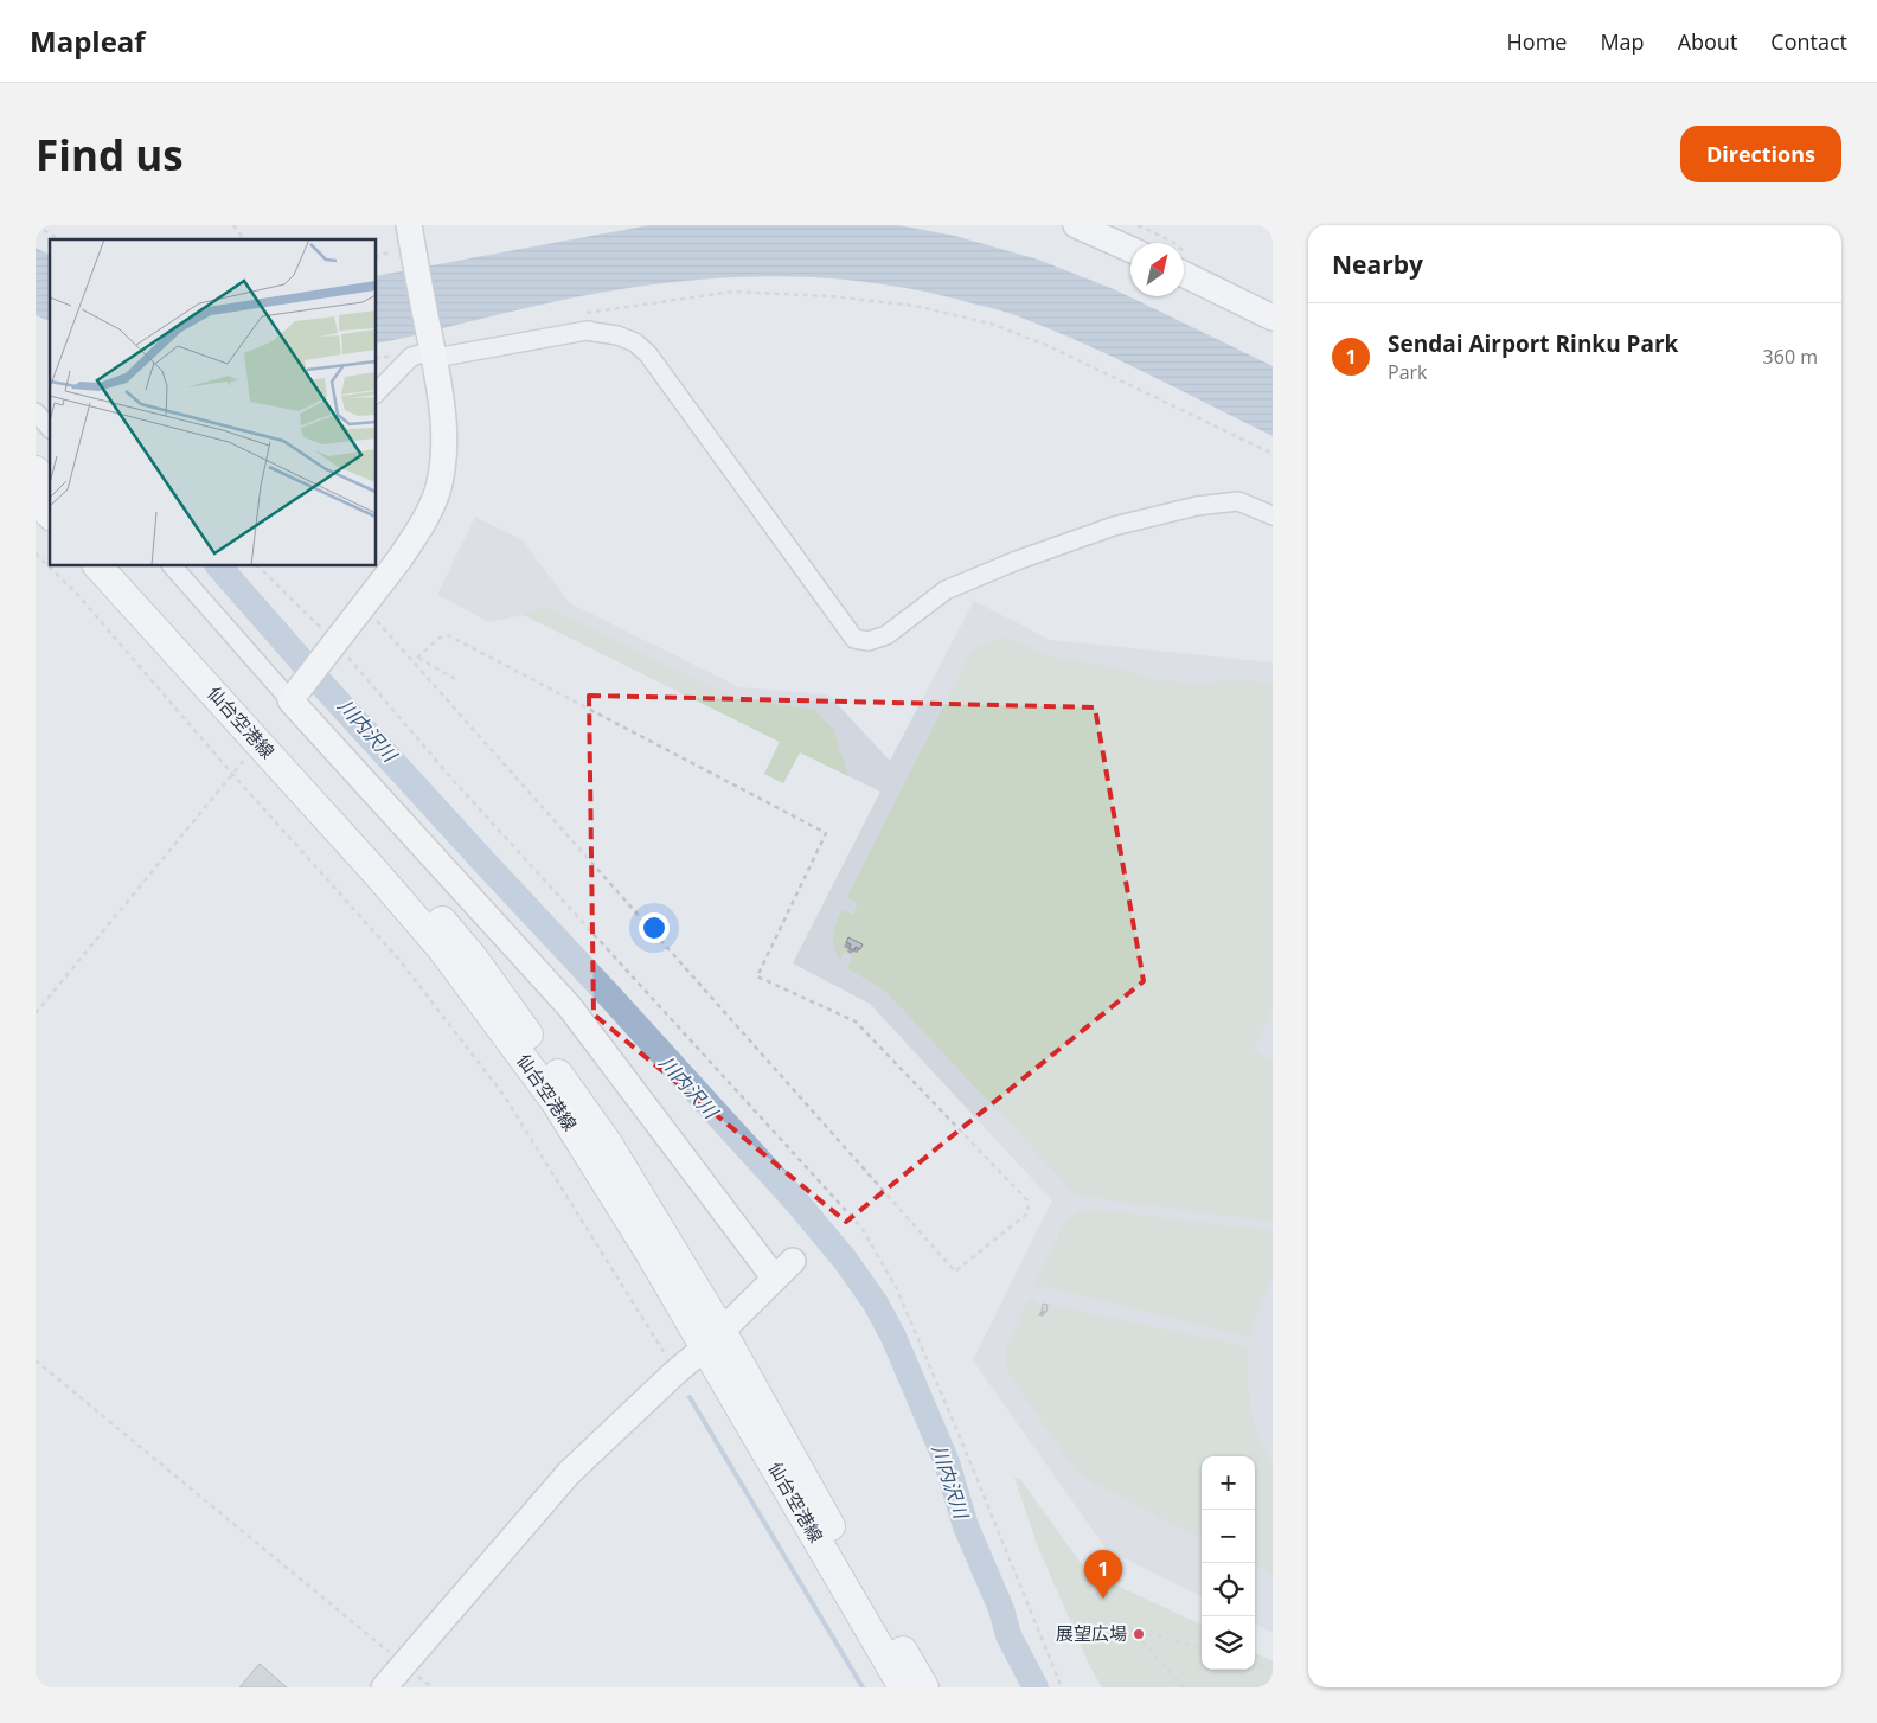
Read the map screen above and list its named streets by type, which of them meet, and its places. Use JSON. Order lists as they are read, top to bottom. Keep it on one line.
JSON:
{"streets":{"main road":["仙台空港線"]},"water":["川内沢川"],"places":["展望広場"],"north":"top right","page":{"header":"Mapleaf","nav":["Home","Map","About","Contact"],"buttons":"Directions","title":"Find us","heading":"Nearby","list":[{"mark":"1","name":"Sendai Airport Rinku Park","note":"Park","value":"360 m"}],"map_buttons":["+","−"],"pins":"1"}}
